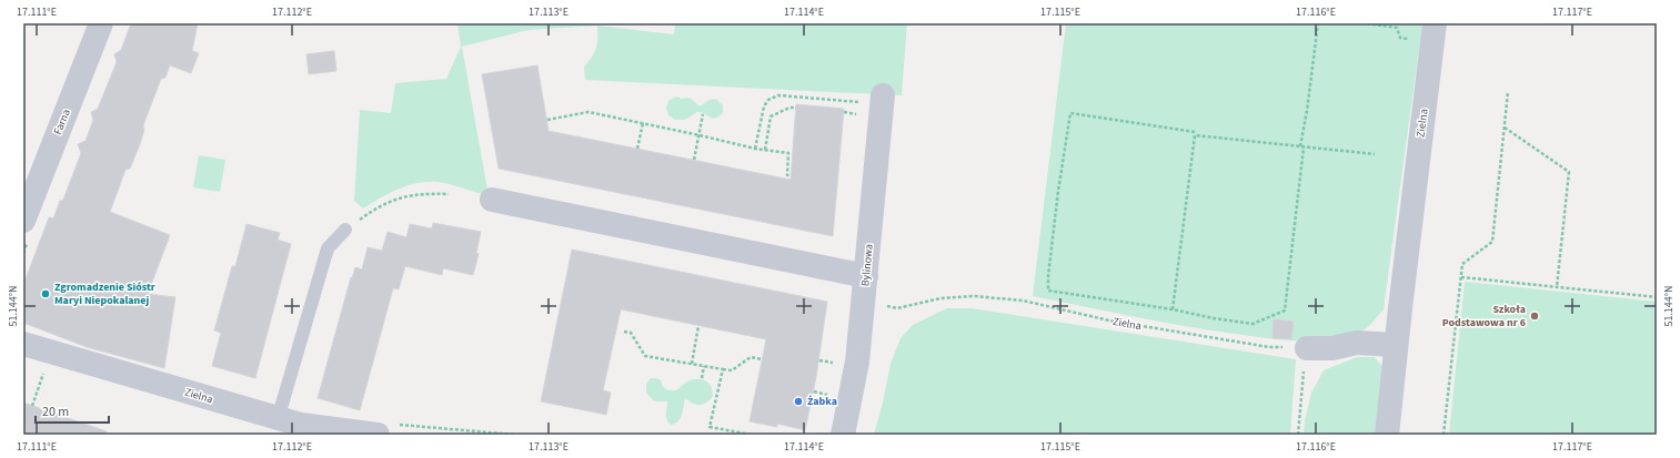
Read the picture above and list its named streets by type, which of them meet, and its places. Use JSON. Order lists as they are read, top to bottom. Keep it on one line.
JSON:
{"streets":{"street":["Farna","Zielna","Bylinowa"]},"places":["Zgromadzenie Sióstr Maryi Niepokalanej","Szkoła Podstawowa nr 6","Żabka"],"scale_bar":"20 m","coordinates":["17.111°E","17.112°E","17.113°E","17.114°E","17.115°E","17.116°E","17.117°E","51.144°N"]}
